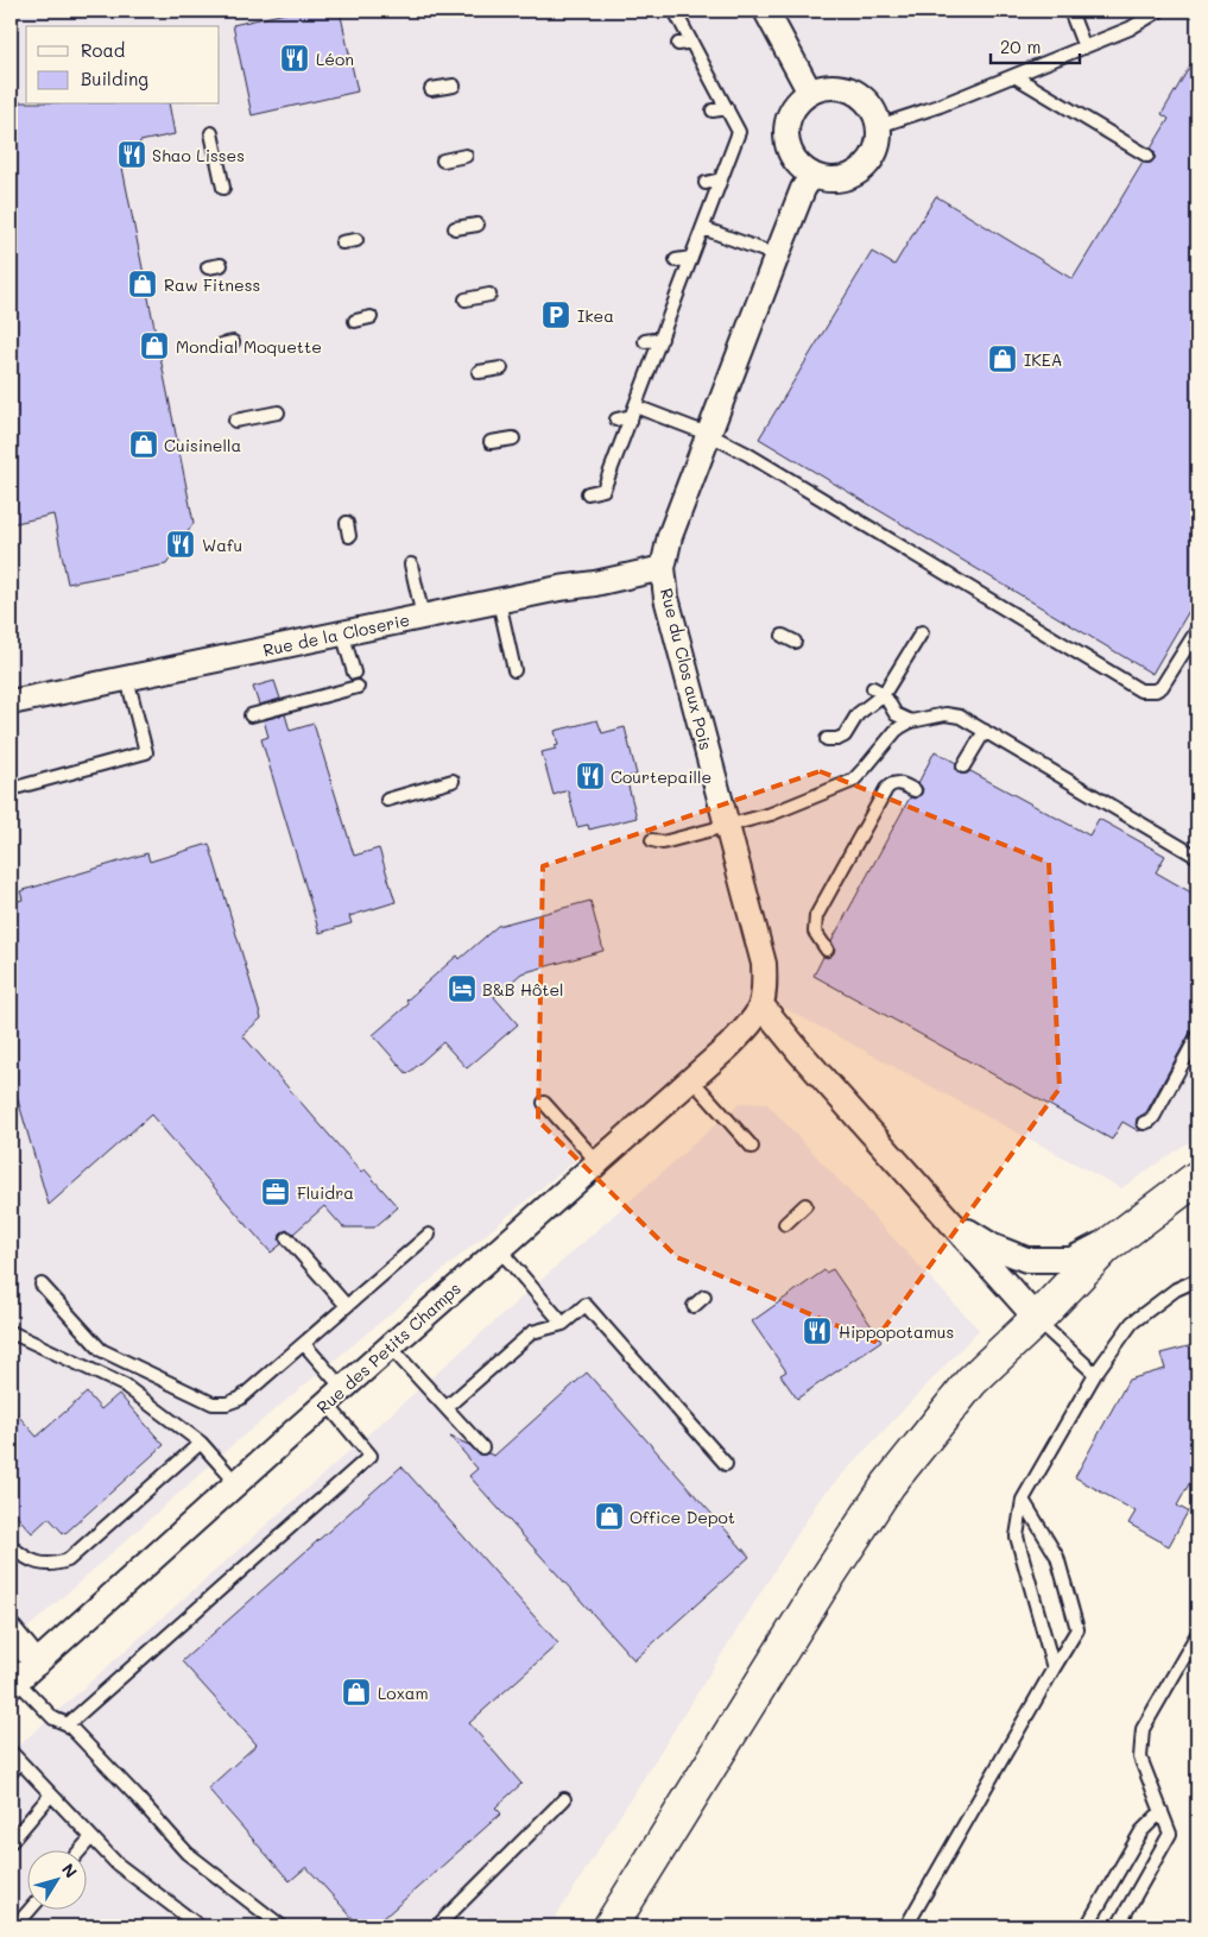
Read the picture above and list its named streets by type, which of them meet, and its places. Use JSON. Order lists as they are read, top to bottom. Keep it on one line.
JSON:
{"streets":{"street":["Rue de la Closerie","Rue du Clos aux Pois","Rue des Petits Champs"]},"crossings":[["Rue de la Closerie","Rue du Clos aux Pois"],["Rue du Clos aux Pois","Rue des Petits Champs"]],"places":{"restaurant":["Léon","Shao Lisses","Wafu","Courtepaille","Hippopotamus"],"shop":["Raw Fitness","Mondial Moquette","IKEA","Cuisinella","Office Depot","Loxam"],"parking":["Ikea"],"hotel":["B&B Hôtel"],"office":["Fluidra"]},"legend":["Road","Building"],"scale_bar":"20 m","north":"top right"}
